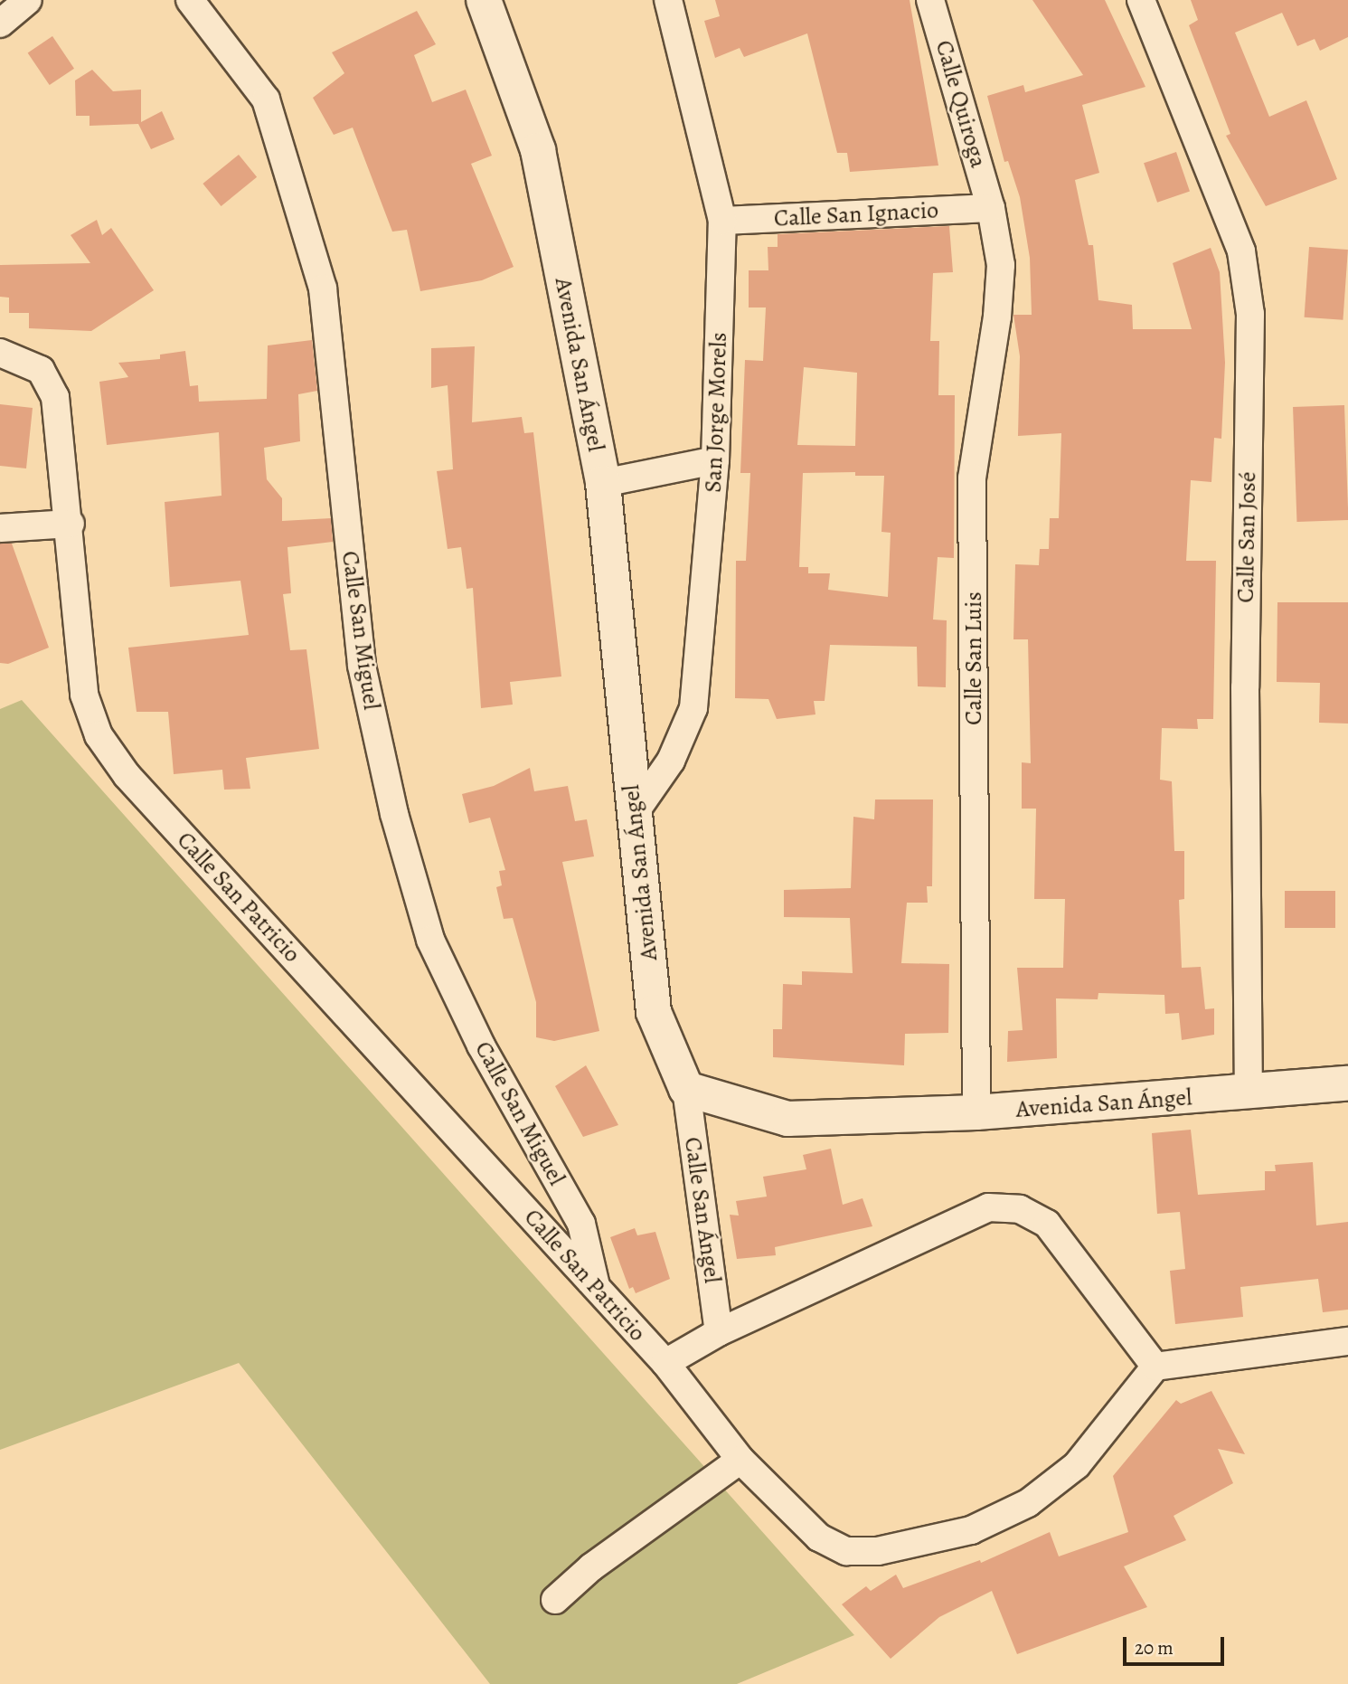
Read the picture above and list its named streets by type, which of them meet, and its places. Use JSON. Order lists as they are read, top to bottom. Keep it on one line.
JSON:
{"streets":{"street":["Calle Quiroga","Calle San Ignacio","Avenida San Ángel","San Jorge Morels","Calle San José","Calle San Miguel","Calle San Luis","Calle San Patricio","Calle San Ángel"]},"crossings":[["Calle Quiroga","Calle San Ignacio"],["Calle Quiroga","Calle San Luis"],["Calle San Ignacio","San Jorge Morels"],["Calle San Ignacio","Calle San Luis"],["Avenida San Ángel","San Jorge Morels"],["Avenida San Ángel","Calle San José"],["Avenida San Ángel","Calle San Luis"],["Avenida San Ángel","Calle San Ángel"],["Calle San Miguel","Calle San Patricio"],["Calle San Patricio","Calle San Ángel"]],"scale_bar":"20 m"}
